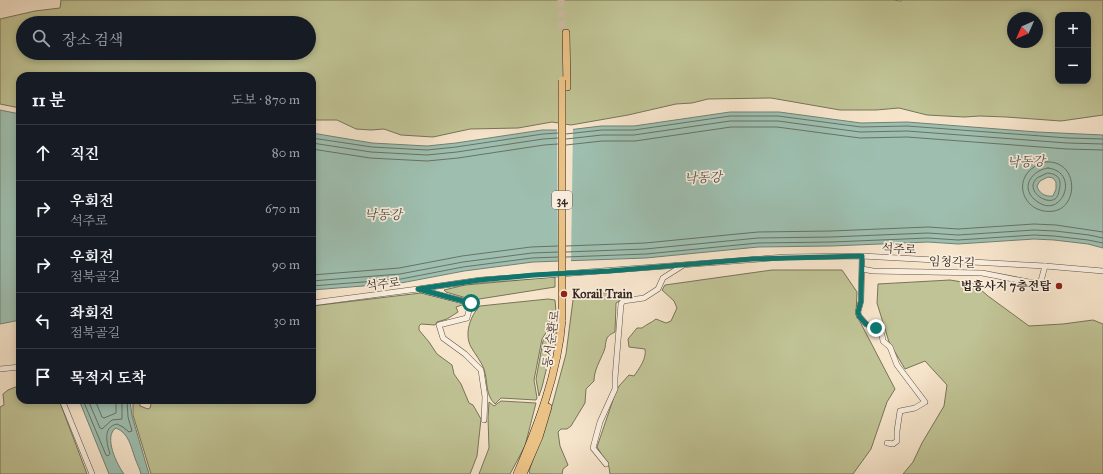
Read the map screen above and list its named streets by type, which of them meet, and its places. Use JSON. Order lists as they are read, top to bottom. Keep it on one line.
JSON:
{"streets":{"highway":["34","동서순환로"],"street":["석주로","임청각길"]},"crossings":[["석주로","임청각길"]],"water":["낙동강"],"places":["법흥사지 7층전탑","Korail Train"],"north":"bottom left","page":{"map_buttons":["+","−"],"search":"장소 검색","heading":["11 분","도보 · 870 m"],"list":[["직진","80 m"],["우회전","석주로","670 m"],["우회전","점북골길","90 m"],["좌회전","점북골길","30 m"],"목적지 도착"]}}
